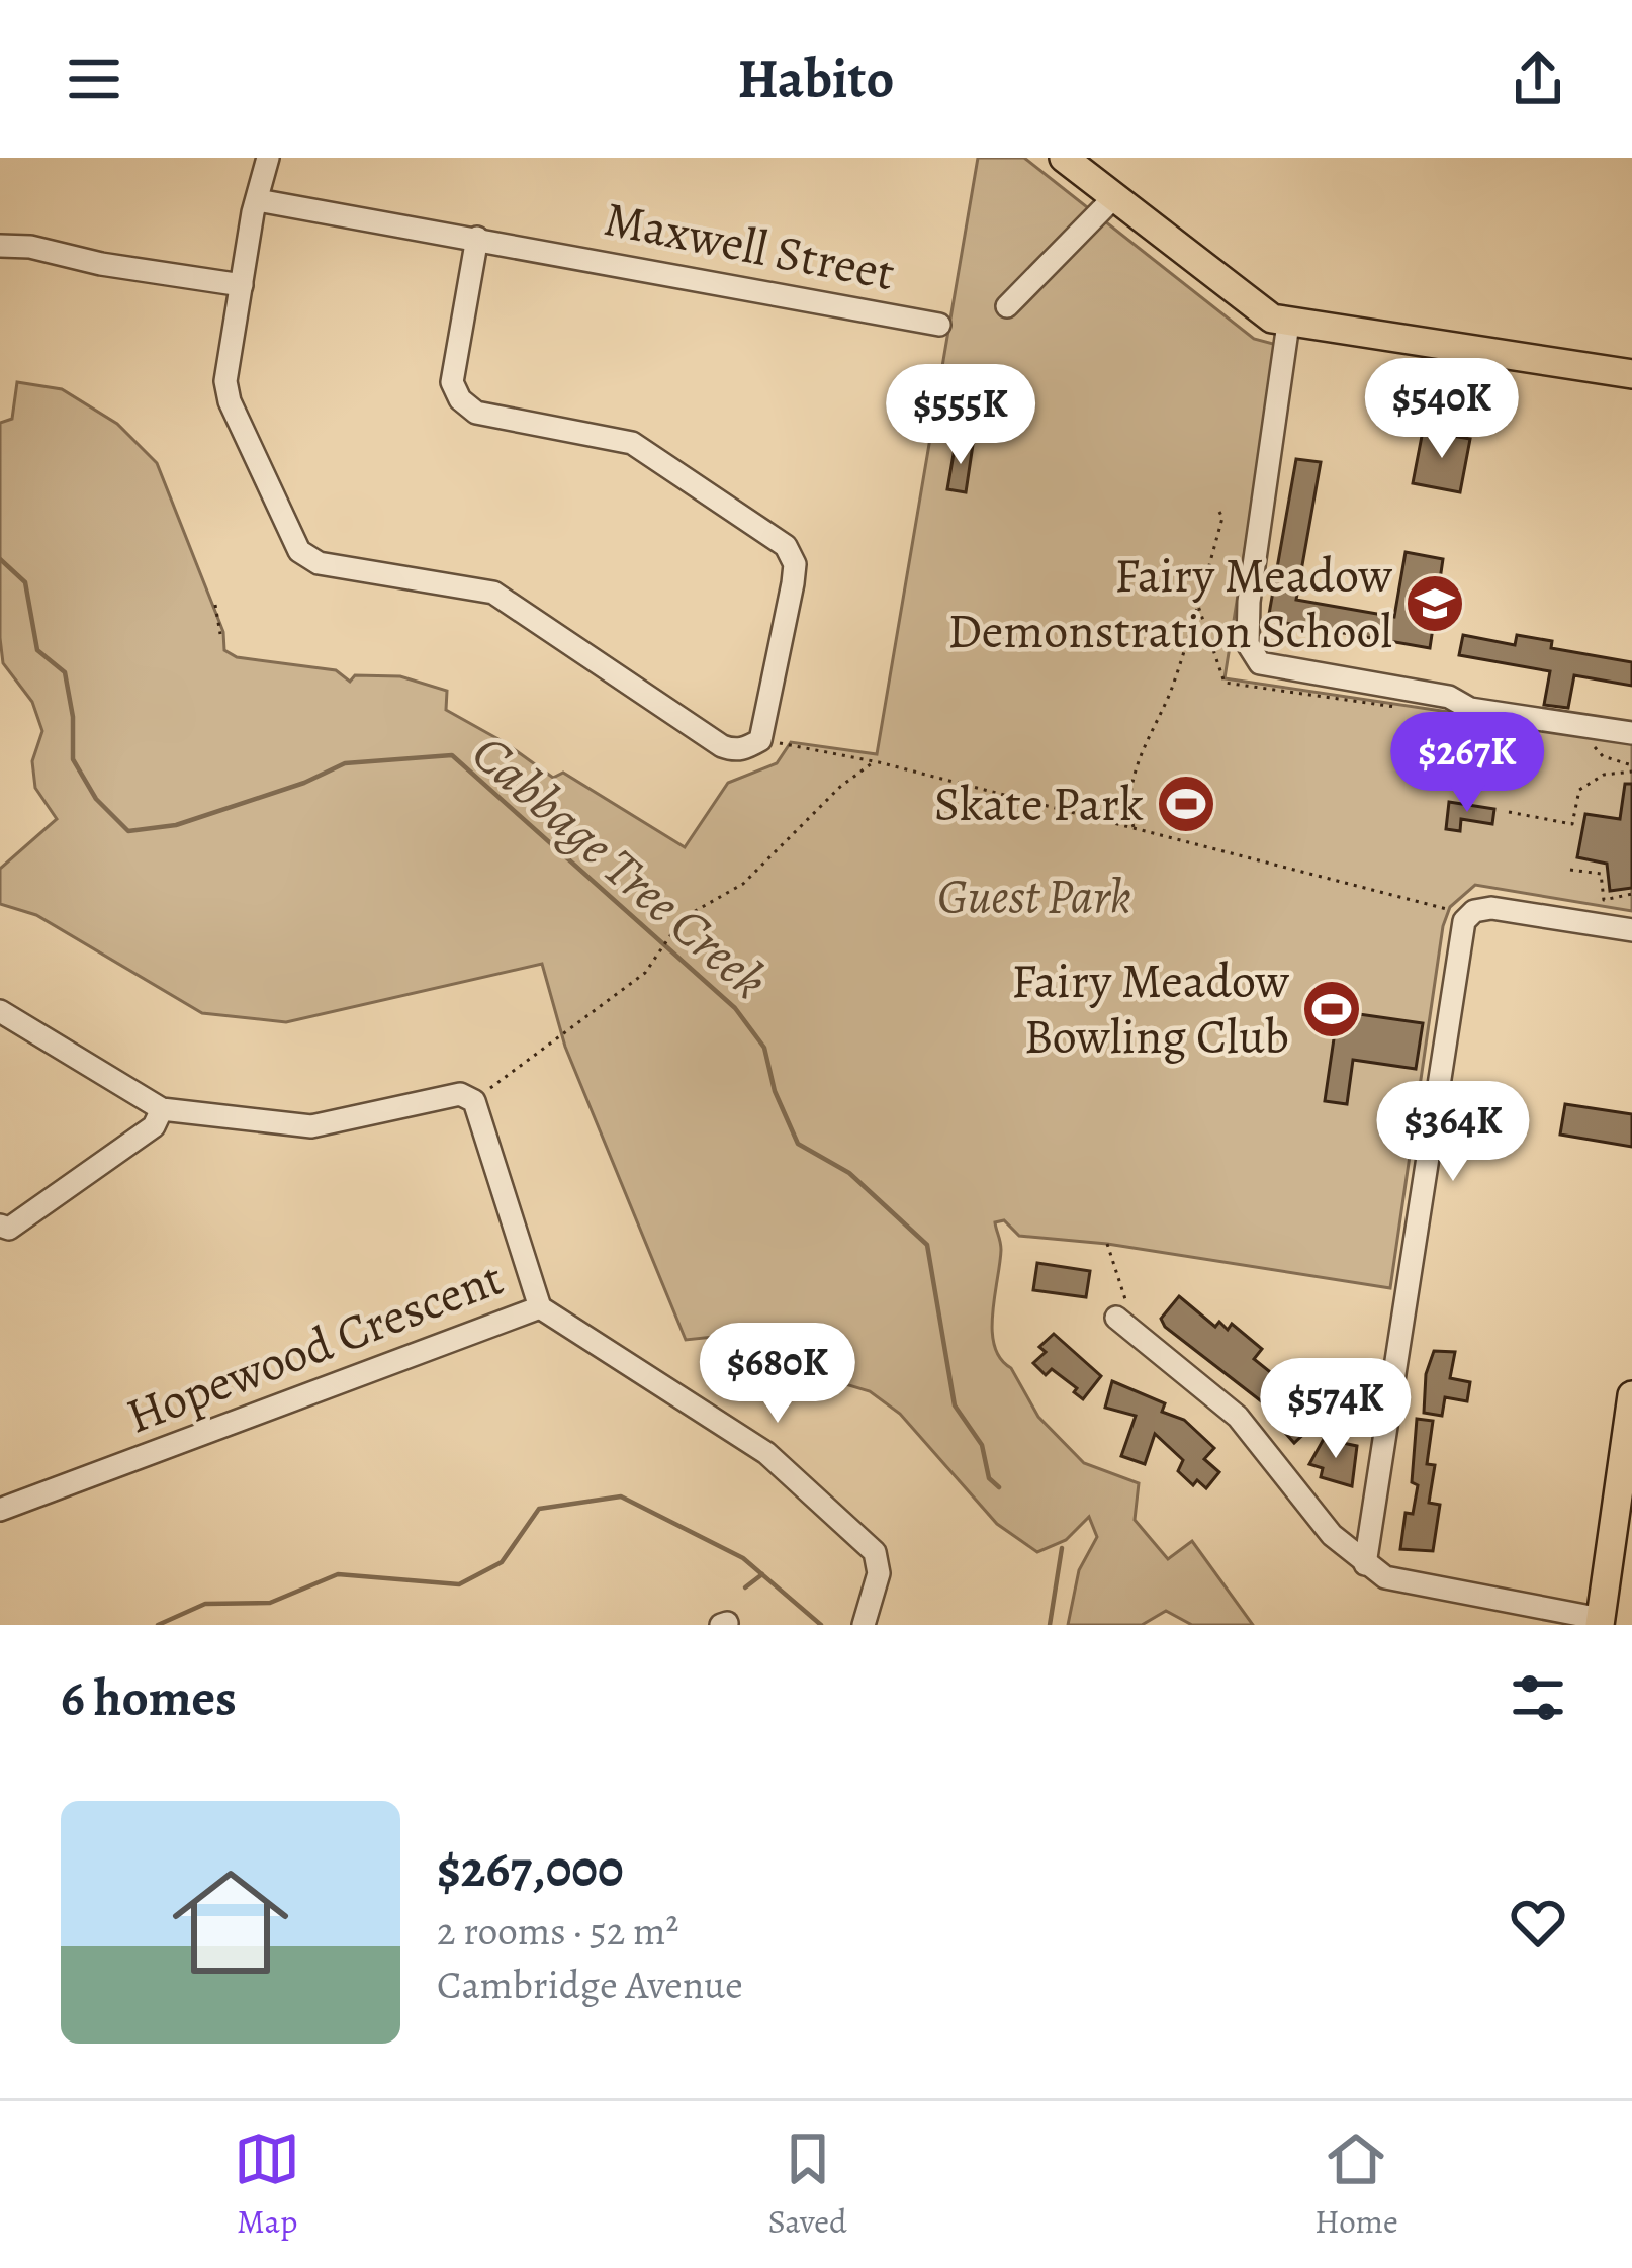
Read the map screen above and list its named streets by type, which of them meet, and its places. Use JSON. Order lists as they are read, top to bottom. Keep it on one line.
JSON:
{"streets":{"street":["Maxwell Street","Hopewood Crescent"]},"water":["Cabbage Tree Creek"],"parks":["Guest Park"],"places":{"school or university":["Fairy Meadow Demonstration School"],"sports":["Skate Park","Fairy Meadow Bowling Club"]},"page":{"header":"Habito","price":["$540K","$555K","$267K","$364K","$680K","$574K"],"heading":"6 homes","list":[{"name":"$267,000","note":"2 rooms · 52 m² · Cambridge Avenue"}],"tabs":["Map","Saved","Home"]}}
